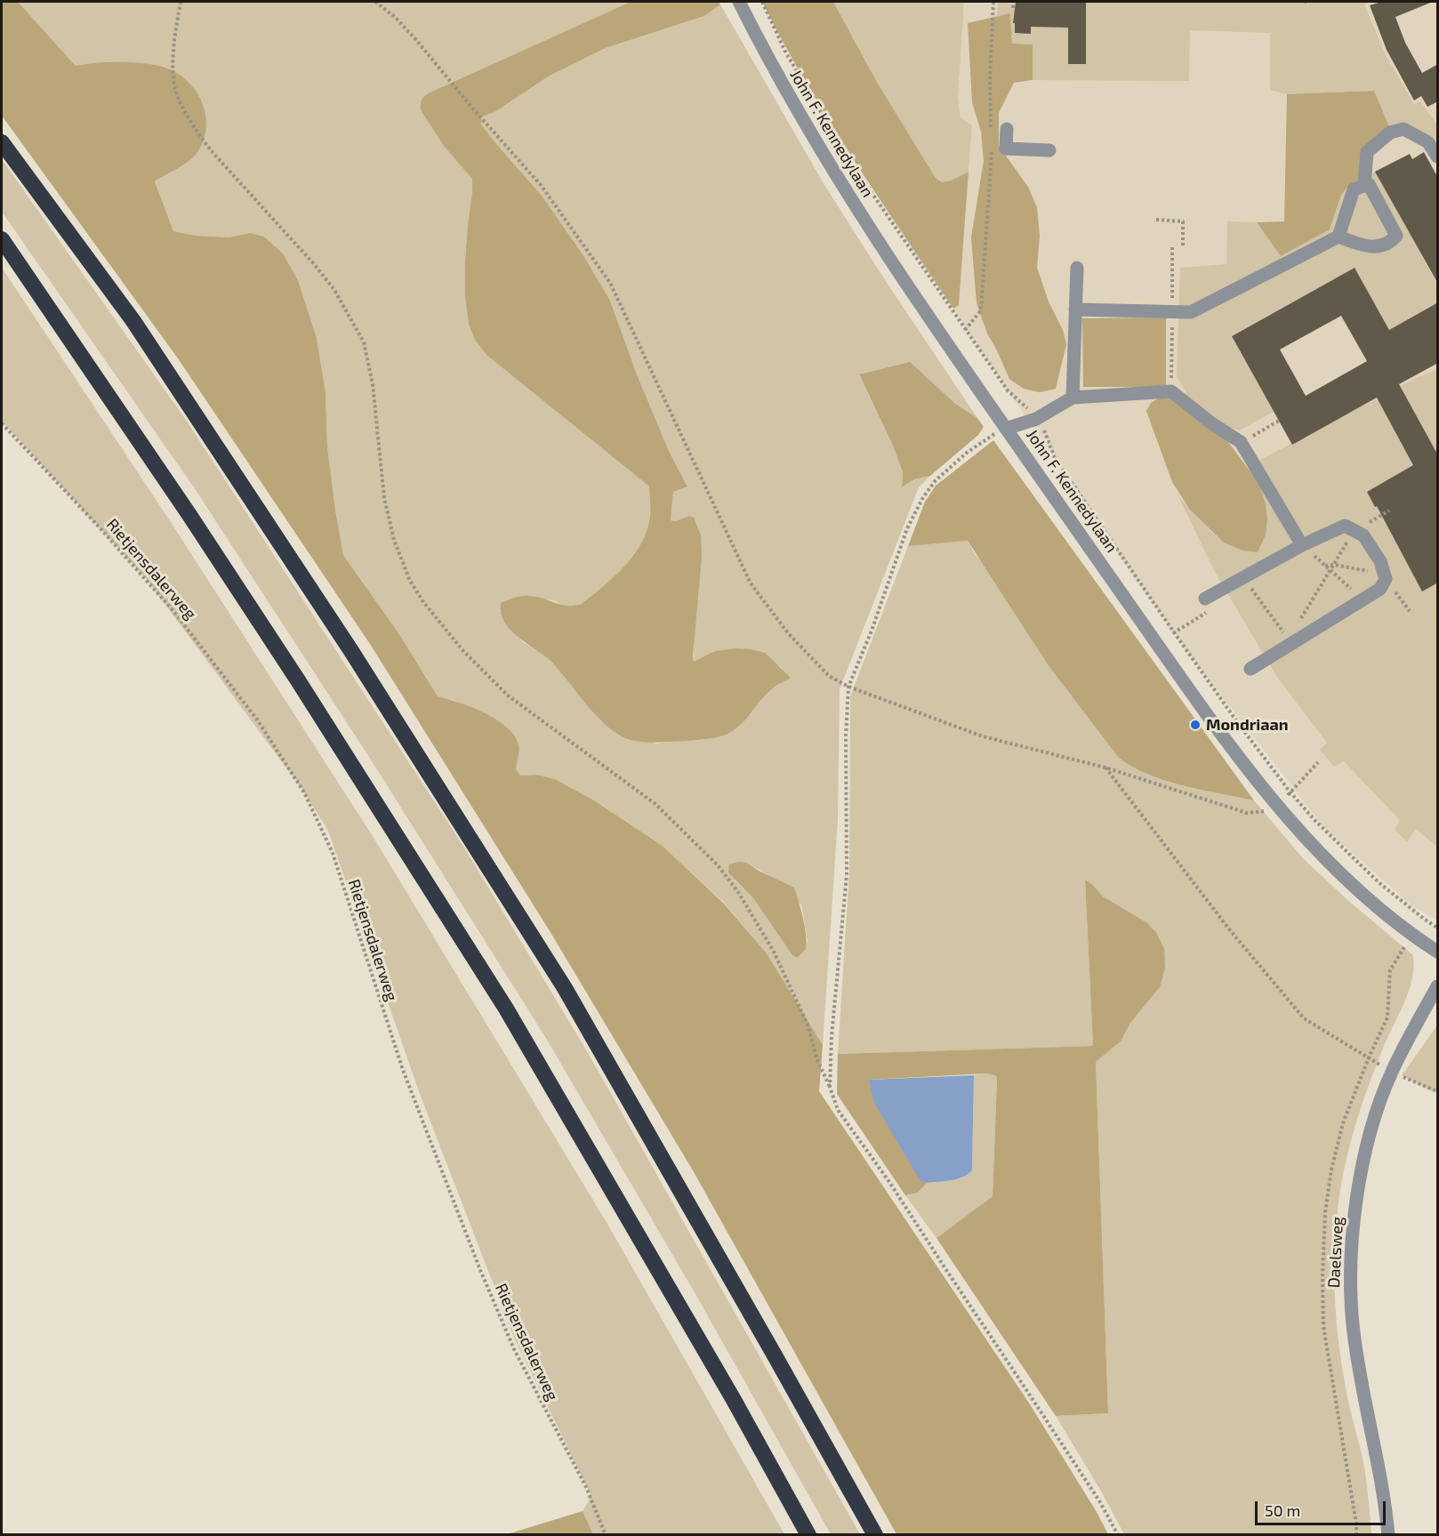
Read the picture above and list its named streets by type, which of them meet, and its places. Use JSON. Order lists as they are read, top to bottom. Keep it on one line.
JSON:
{"streets":{"street":["John F. Kennedylaan","Daelsweg"],"path":["Rietjensdalerweg"]},"places":["Mondriaan"],"scale_bar":"50 m"}
